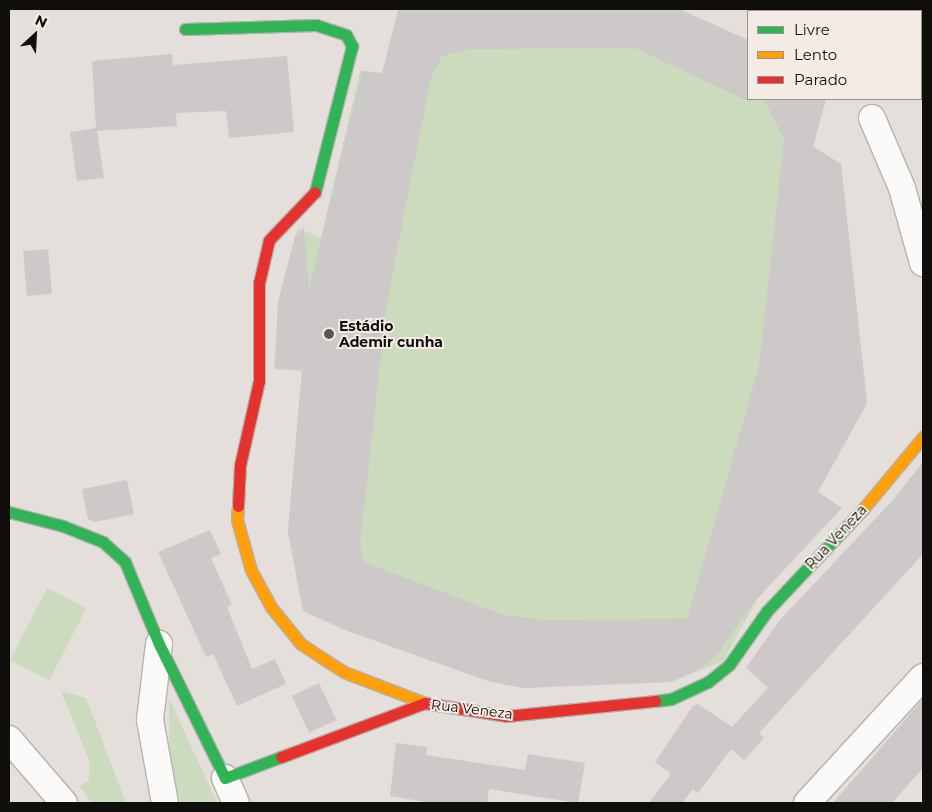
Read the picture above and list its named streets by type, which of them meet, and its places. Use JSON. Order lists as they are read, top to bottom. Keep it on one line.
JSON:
{"streets":{"street":["Rua Veneza"]},"places":["Estádio Ademir cunha"],"legend":["Livre","Lento","Parado"],"north":"top right"}
